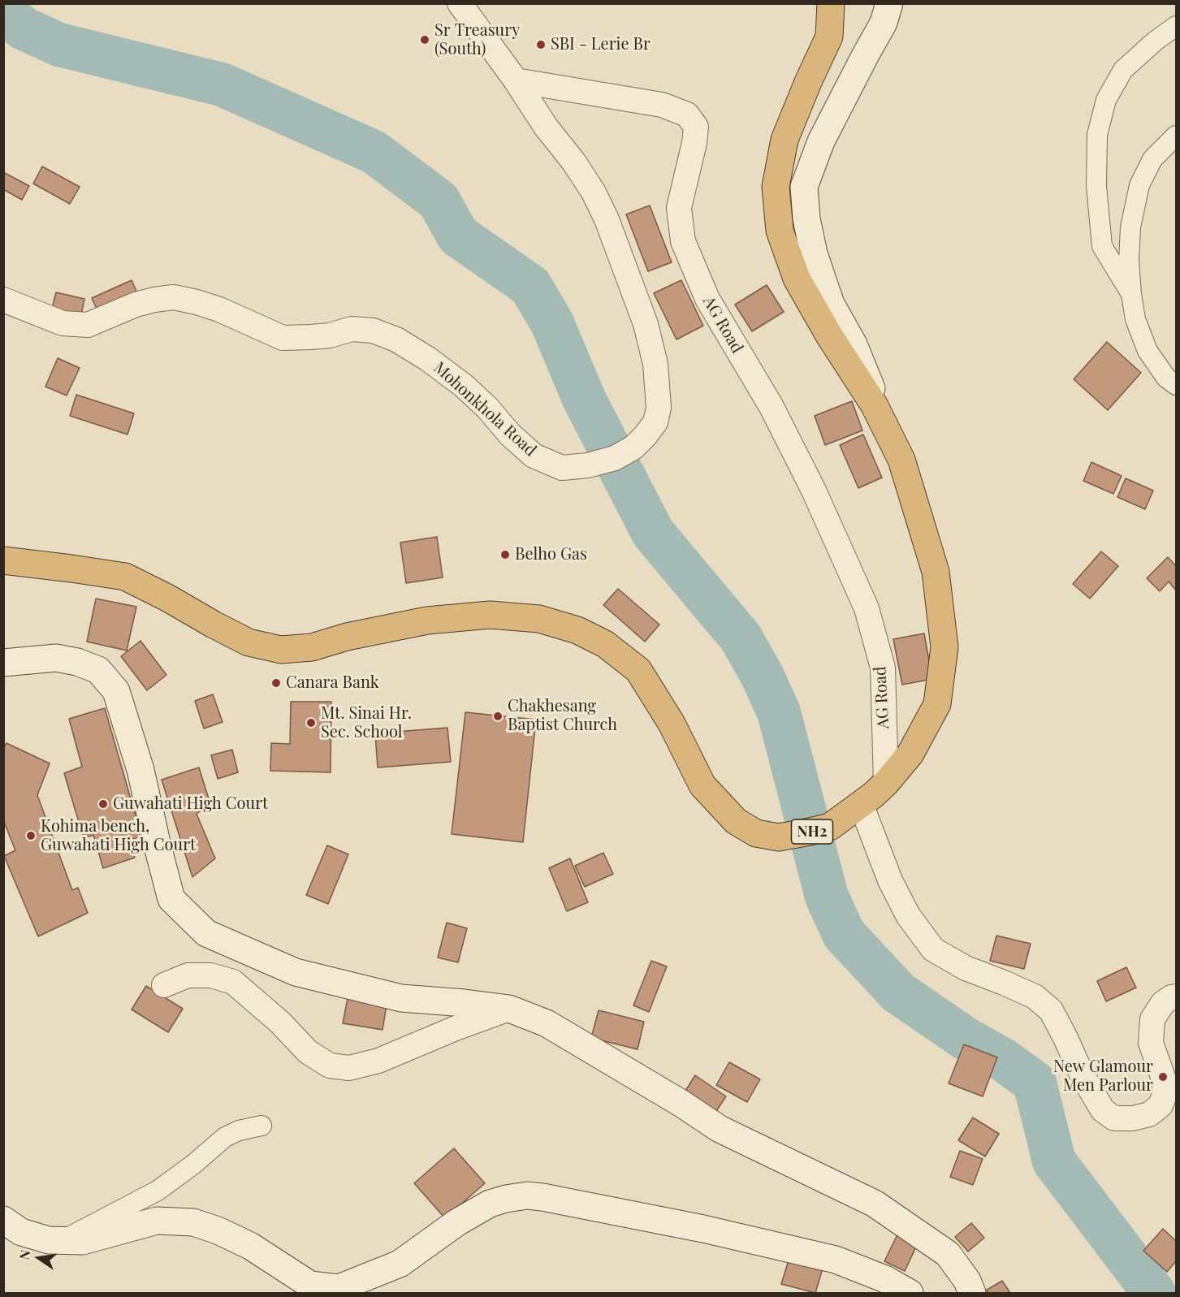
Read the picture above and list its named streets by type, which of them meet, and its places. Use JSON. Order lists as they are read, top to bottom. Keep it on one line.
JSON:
{"streets":{"highway":["NH2"],"street":["AG Road","Mohonkhola Road"]},"crossings":[["AG Road","Mohonkhola Road"],["AG Road","NH2"]],"places":["Sr Treasury (South)","SBI - Lerie Br","Belho Gas","Canara Bank","Chakhesang Baptist Church","Mt. Sinai Hr. Sec. School","Guwahati High Court","Kohima bench, Guwahati High Court","New Glamour Men Parlour"],"north":"left"}
